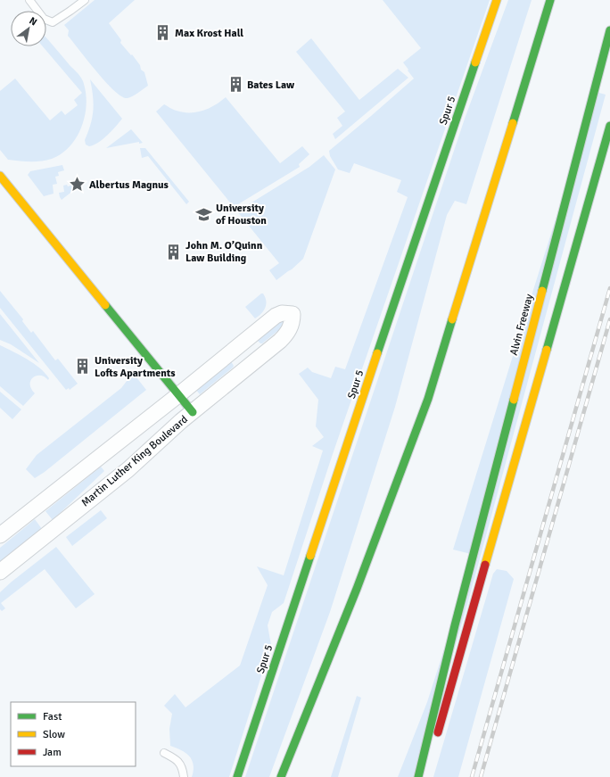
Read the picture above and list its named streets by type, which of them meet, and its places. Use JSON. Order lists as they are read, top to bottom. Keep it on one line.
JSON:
{"streets":{"main road":["Spur 5","Alvin Freeway"],"street":["Martin Luther King Boulevard"]},"places":{"building":["Max Krost Hall","Bates Law","John M. O’Quinn Law Building","University Lofts Apartments"],"place":["Albertus Magnus"],"school or university":["University of Houston"]},"legend":["Fast","Slow","Jam"],"north":"top right"}
